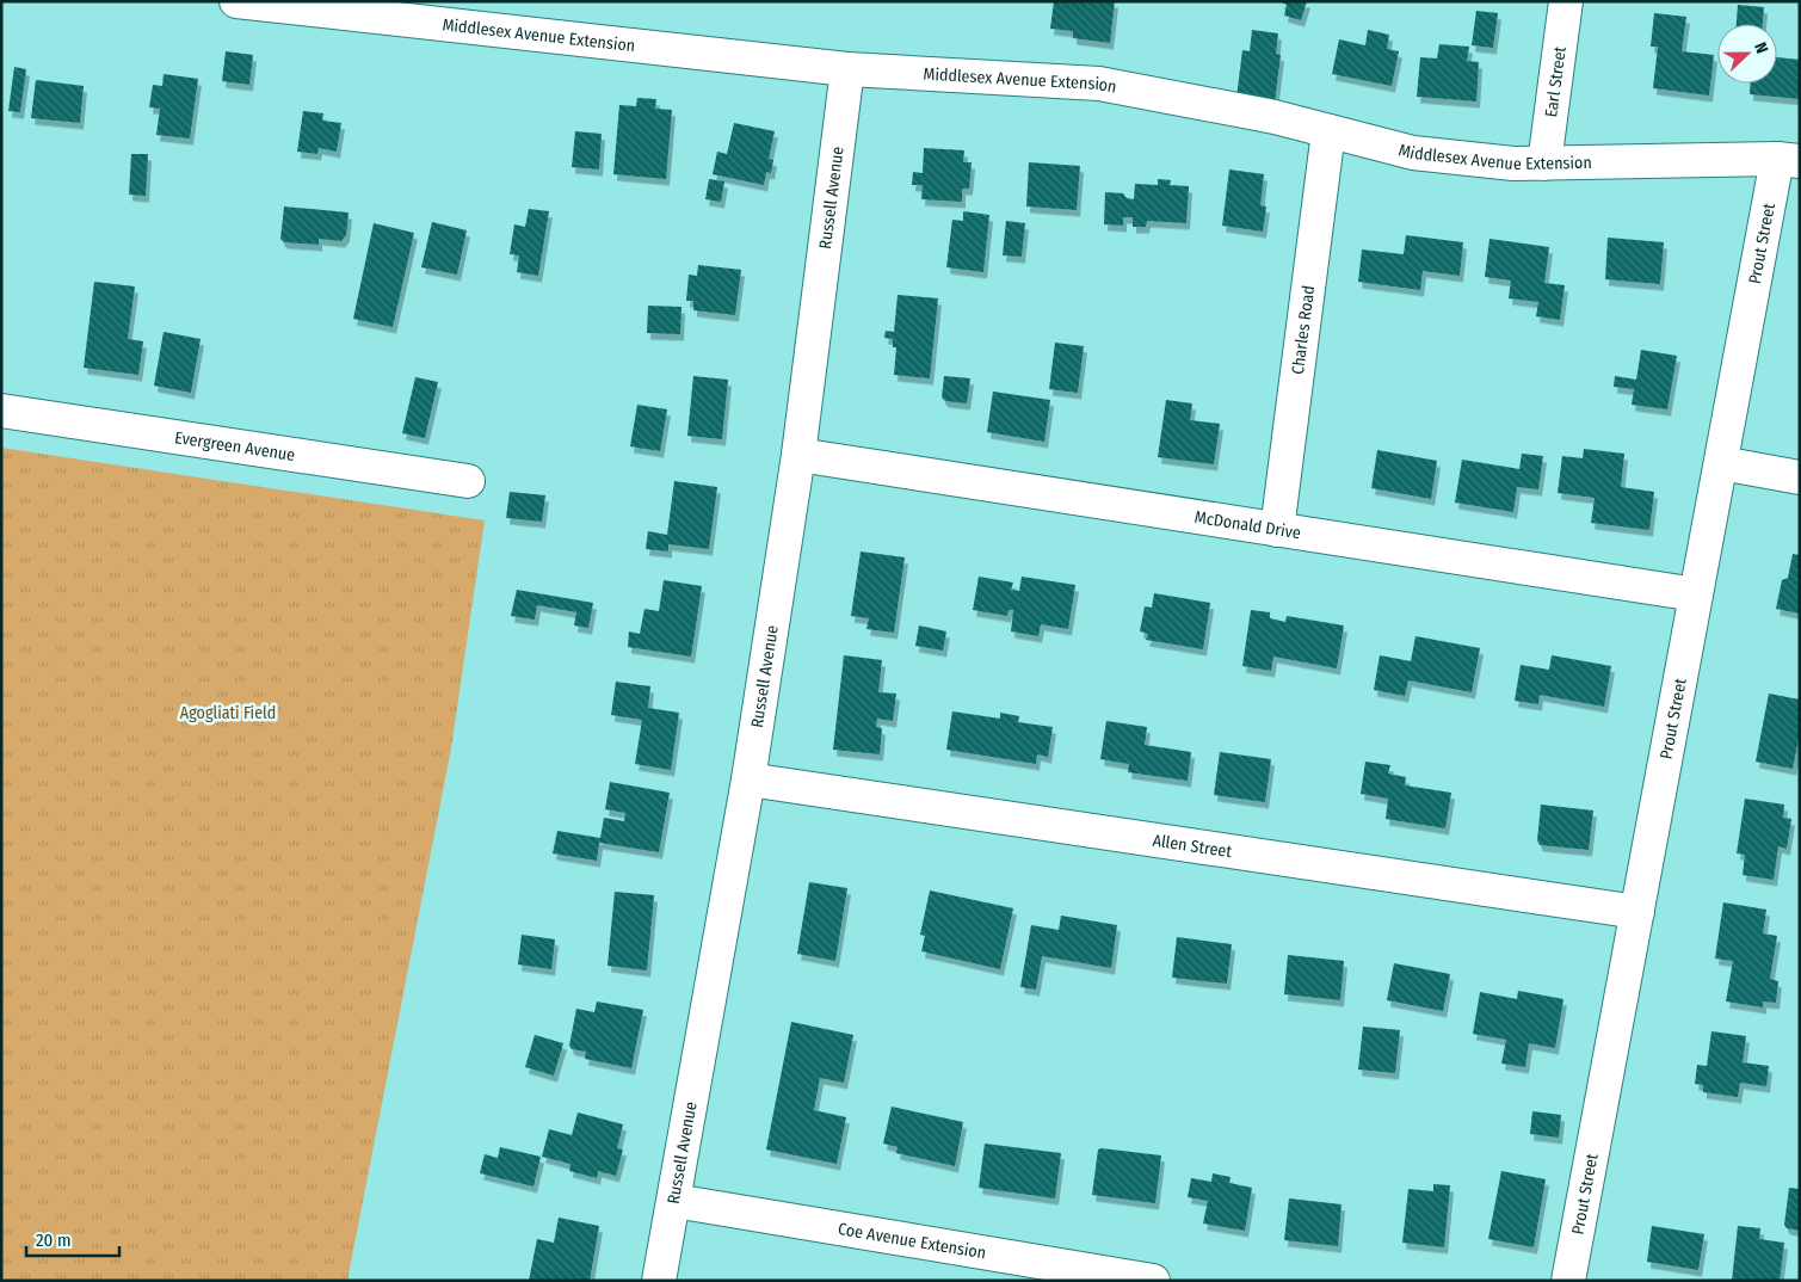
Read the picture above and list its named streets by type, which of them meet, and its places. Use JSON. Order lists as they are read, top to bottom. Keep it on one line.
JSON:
{"streets":{"street":["Middlesex Avenue Extension","Earl Street","Russell Avenue","Prout Street","Charles Road","Evergreen Avenue","McDonald Drive","Allen Street","Coe Avenue Extension"]},"crossings":[["Middlesex Avenue Extension","Earl Street"],["Middlesex Avenue Extension","Russell Avenue"],["Middlesex Avenue Extension","Prout Street"],["Middlesex Avenue Extension","Charles Road"],["Russell Avenue","McDonald Drive"],["Russell Avenue","Allen Street"],["Russell Avenue","Coe Avenue Extension"],["Prout Street","McDonald Drive"],["Prout Street","Allen Street"],["Charles Road","McDonald Drive"]],"parks":["Agogliati Field"],"scale_bar":"20 m","north":"right"}
